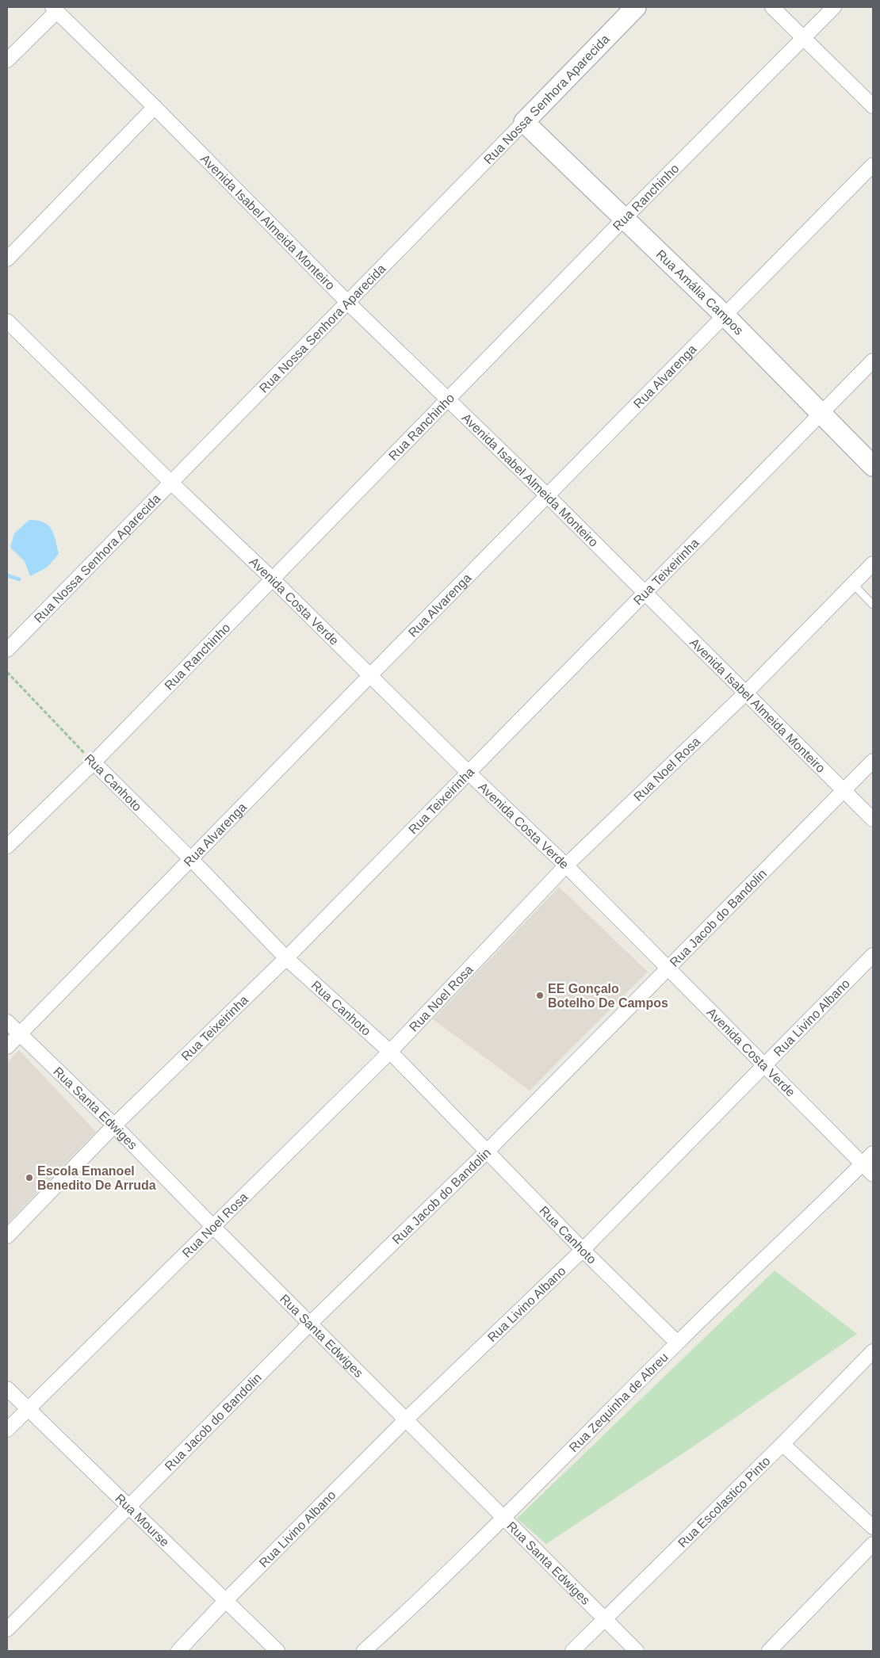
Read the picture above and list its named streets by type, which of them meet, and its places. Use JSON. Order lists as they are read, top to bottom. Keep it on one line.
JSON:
{"streets":{"street":["Rua Nossa Senhora Aparecida","Rua Ranchinho","Avenida Isabel Almeida Monteiro","Rua Amália Campos","Rua Alvarenga","Rua Teixeirinha","Avenida Costa Verde","Rua Noel Rosa","Rua Canhoto","Rua Jacob do Bandolin","Rua Livino Albano","Rua Santa Edwiges","Rua Zequinha de Abreu","Rua Escolastico Pinto","Rua Mourse"]},"crossings":[["Rua Nossa Senhora Aparecida","Avenida Isabel Almeida Monteiro"],["Rua Nossa Senhora Aparecida","Rua Amália Campos"],["Rua Nossa Senhora Aparecida","Avenida Costa Verde"],["Rua Ranchinho","Avenida Isabel Almeida Monteiro"],["Rua Ranchinho","Rua Amália Campos"],["Rua Ranchinho","Avenida Costa Verde"],["Rua Ranchinho","Rua Canhoto"],["Avenida Isabel Almeida Monteiro","Rua Alvarenga"],["Avenida Isabel Almeida Monteiro","Rua Teixeirinha"],["Avenida Isabel Almeida Monteiro","Rua Noel Rosa"],["Avenida Isabel Almeida Monteiro","Rua Jacob do Bandolin"],["Rua Amália Campos","Rua Alvarenga"],["Rua Amália Campos","Rua Teixeirinha"],["Rua Alvarenga","Avenida Costa Verde"],["Rua Alvarenga","Rua Canhoto"],["Rua Alvarenga","Rua Santa Edwiges"],["Rua Teixeirinha","Avenida Costa Verde"],["Rua Teixeirinha","Rua Canhoto"],["Rua Teixeirinha","Rua Santa Edwiges"],["Avenida Costa Verde","Rua Noel Rosa"],["Avenida Costa Verde","Rua Jacob do Bandolin"],["Avenida Costa Verde","Rua Livino Albano"],["Avenida Costa Verde","Rua Zequinha de Abreu"],["Rua Noel Rosa","Rua Canhoto"],["Rua Noel Rosa","Rua Santa Edwiges"],["Rua Noel Rosa","Rua Mourse"],["Rua Canhoto","Rua Jacob do Bandolin"],["Rua Canhoto","Rua Livino Albano"],["Rua Canhoto","Rua Zequinha de Abreu"],["Rua Jacob do Bandolin","Rua Santa Edwiges"],["Rua Jacob do Bandolin","Rua Mourse"],["Rua Livino Albano","Rua Santa Edwiges"],["Rua Livino Albano","Rua Mourse"],["Rua Santa Edwiges","Rua Zequinha de Abreu"],["Rua Santa Edwiges","Rua Escolastico Pinto"]],"places":["EE Gonçalo Botelho De Campos","Escola Emanoel Benedito De Arruda"]}
